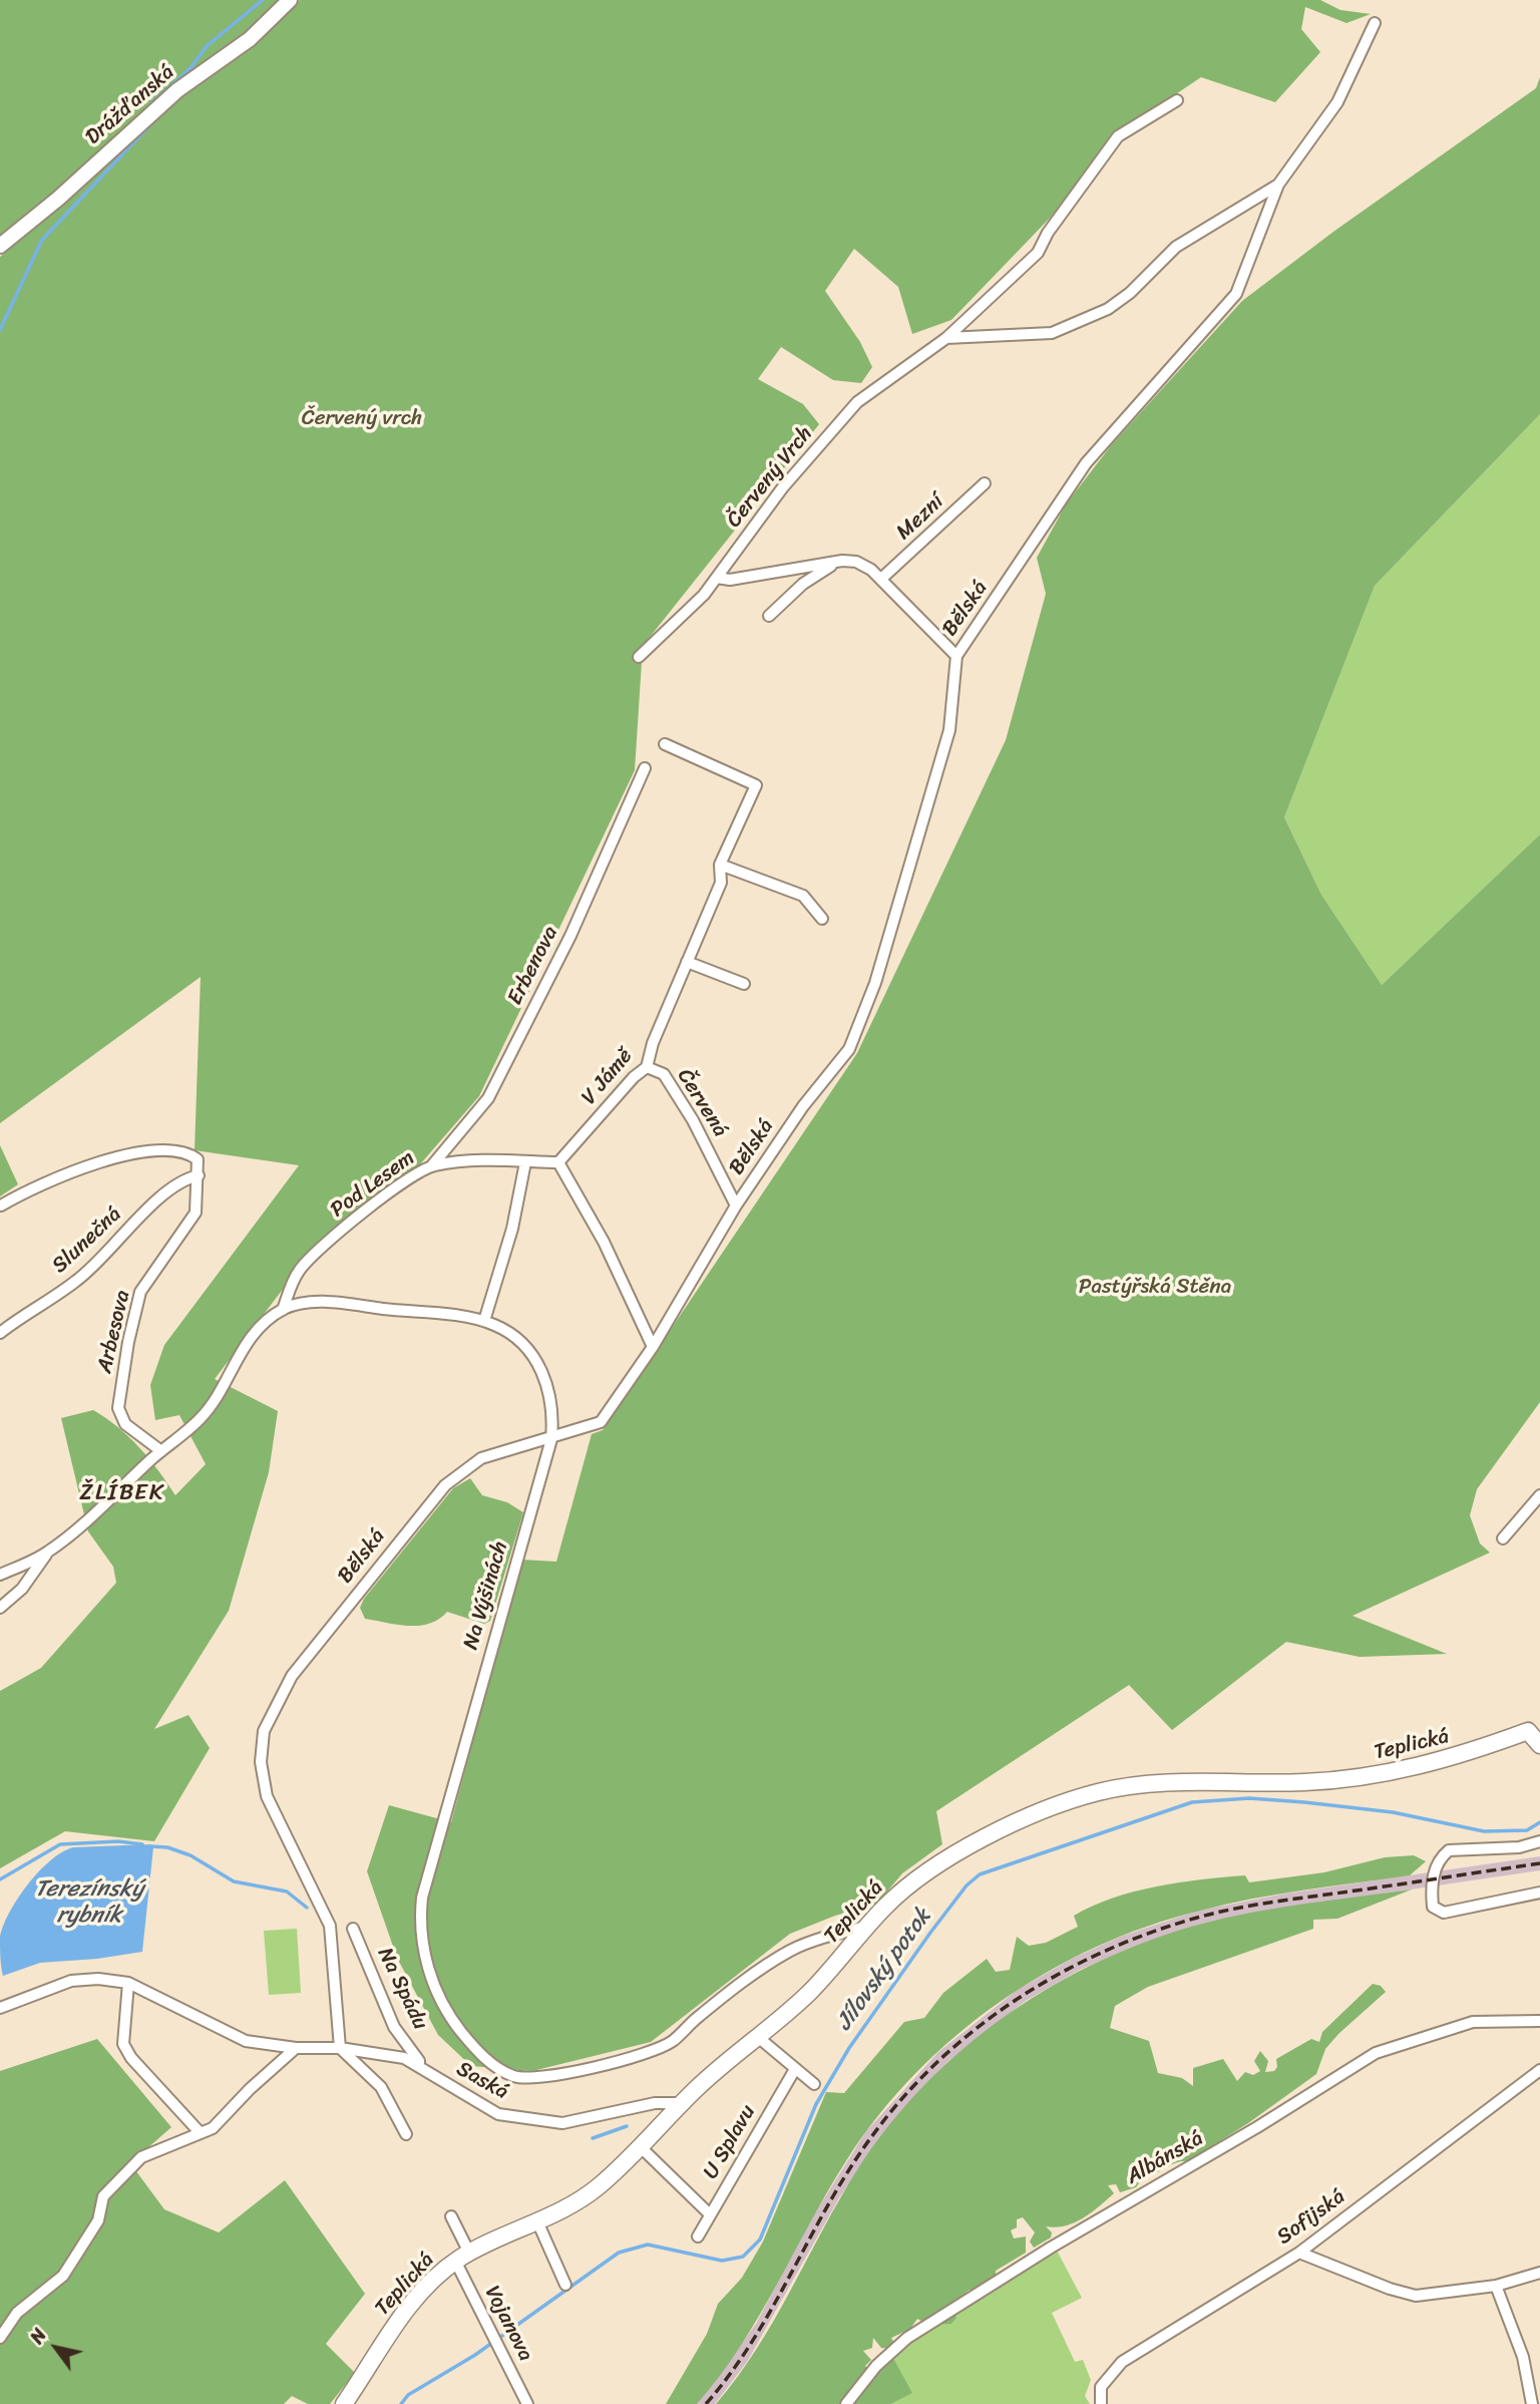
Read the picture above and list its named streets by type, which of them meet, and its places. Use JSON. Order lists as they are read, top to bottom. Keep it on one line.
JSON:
{"streets":{"main road":["Teplická"],"street":["Drážďanská","Červený Vrch","Mezní","Bělská","Erbenova","V Jámě","Červená","Pod Lesem","Slunečná","Arbesova","Na Výšinách","Na Spádu","Saská","U Splavu","Albánská","Sofijská","Vojanova"]},"crossings":[["Bělská","Červená"],["Bělská","Na Výšinách"],["Bělská","Saská"],["Erbenova","Pod Lesem"],["V Jámě","Červená"],["Pod Lesem","Na Výšinách"],["Slunečná","Arbesova"],["Arbesova","Na Výšinách"],["Na Výšinách","Teplická"],["Teplická","Saská"],["Teplická","Vojanova"],["Na Spádu","Saská"]],"districts":["ŽLÍBEK"],"water":["Terezínský rybník","Jílovský potok"],"parks":["Červený vrch","Pastýřská Stěna"],"north":"top left"}
